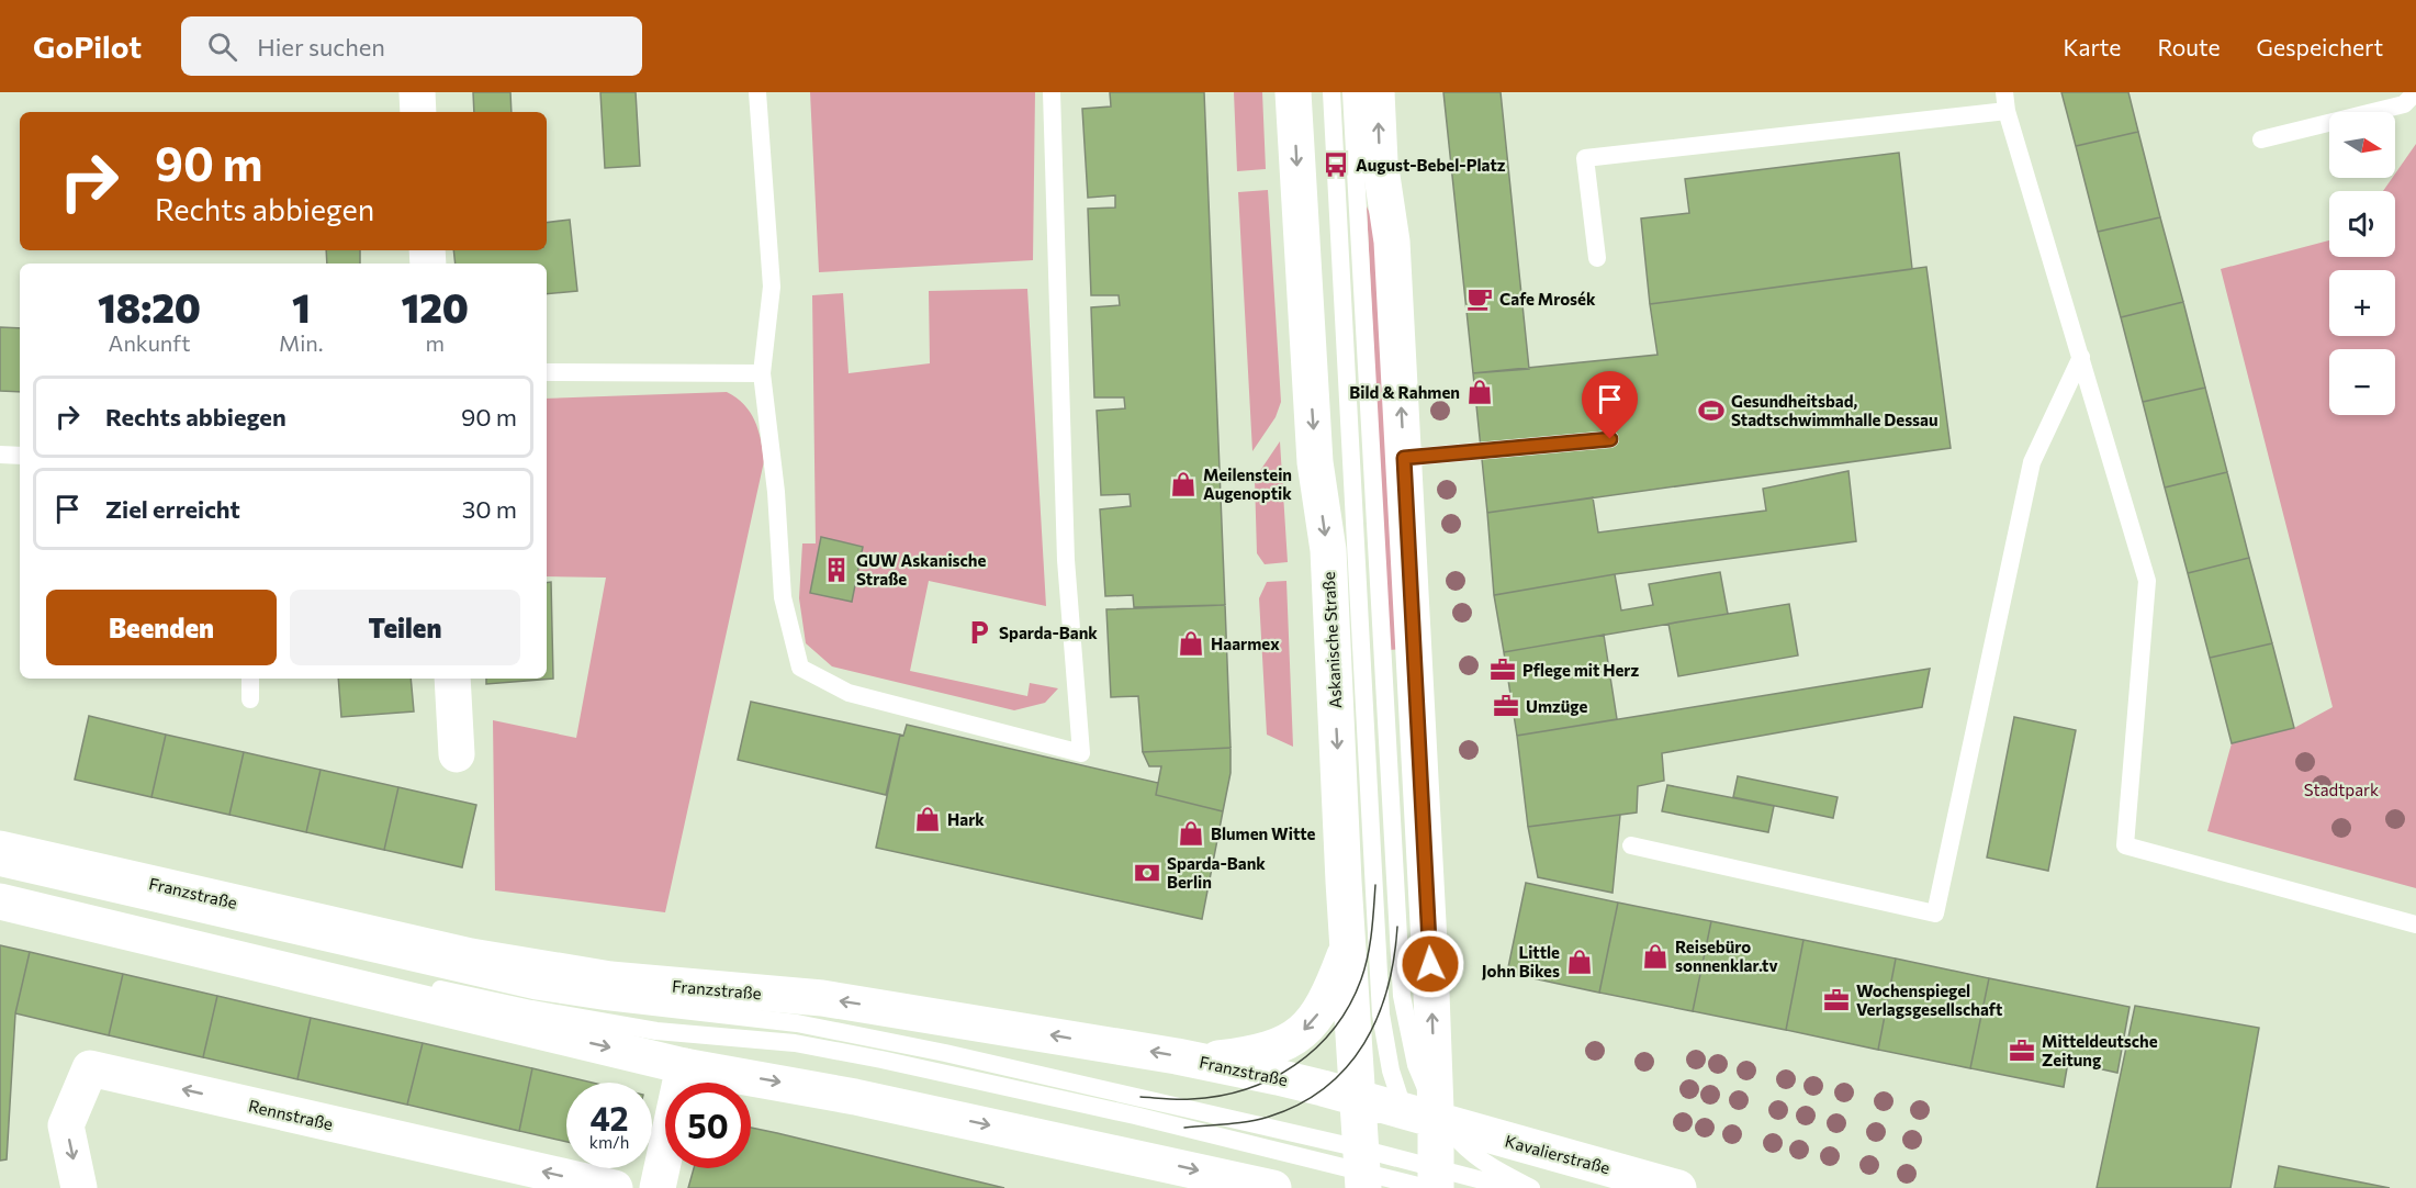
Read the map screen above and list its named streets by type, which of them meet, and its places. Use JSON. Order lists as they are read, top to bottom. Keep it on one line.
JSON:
{"streets":{"main road":["Askanische Straße","Franzstraße","Rennstraße","Kavalierstraße"]},"crossings":[["Askanische Straße","Franzstraße"],["Franzstraße","Kavalierstraße"]],"parks":["Stadtpark"],"places":{"bus stop":["August-Bebel-Platz"],"cafe":["Cafe Mrosék"],"shop":["Bild & Rahmen","Meilenstein Augenoptik","Haarmex","Hark","Blumen Witte","Reisebüro sonnenklar.tv","Little John Bikes"],"sports":["Gesundheitsbad, Stadtschwimmhalle Dessau"],"building":["GUW Askanische Straße"],"parking":["Sparda-Bank"],"office":["Pflege mit Herz","Umzüge","Wochenspiegel Verlagsgesellschaft","Mitteldeutsche Zeitung"],"bank":["Sparda-Bank Berlin"]},"north":"right","page":{"header":"GoPilot","search":"Hier suchen","nav":["Karte","Route","Gespeichert"],"map_buttons":["+","−"],"turn":["90 m","Rechts abbiegen"],"eta":["18:20","Ankunft","1","Min.","120","m"],"list":[{"name":"Rechts abbiegen","value":"90 m"},{"name":"Ziel erreicht","value":"30 m"}],"buttons":["Beenden","Teilen"],"speed":"42 km/h","limit":"50"}}
